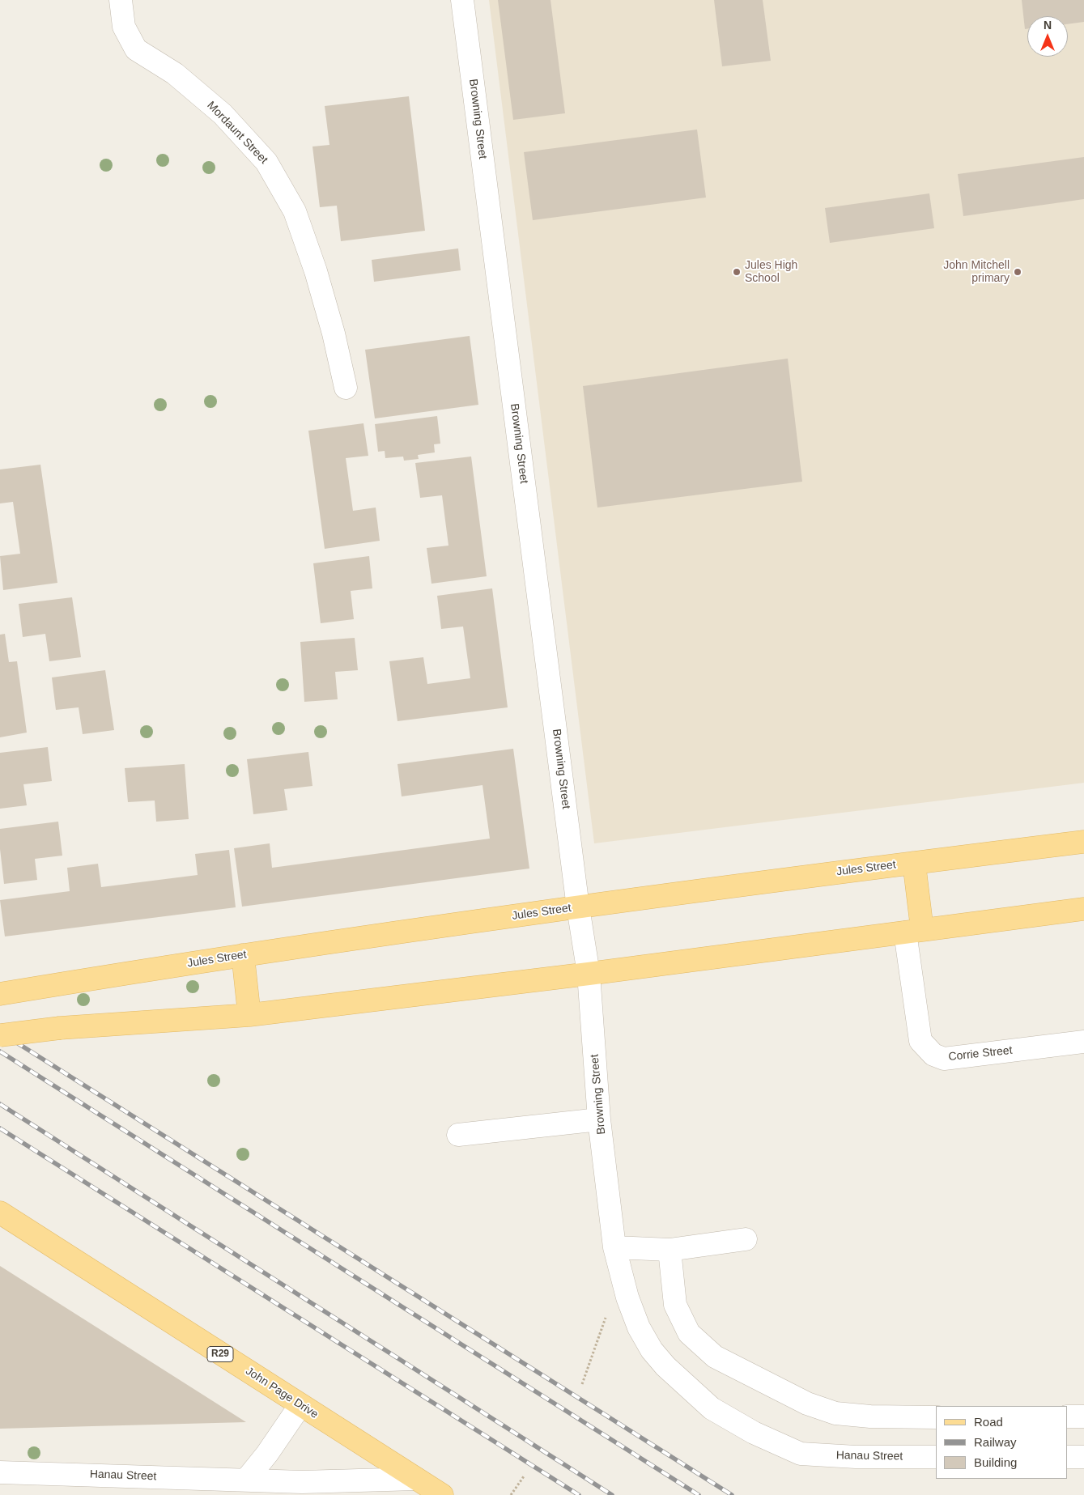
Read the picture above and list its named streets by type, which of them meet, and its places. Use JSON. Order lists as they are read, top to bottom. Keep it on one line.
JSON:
{"streets":{"main road":["Jules Street","R29","John Page Drive"],"street":["Browning Street","Mordaunt Street","Corrie Street","Hanau Street"]},"crossings":[["Browning Street","Jules Street"],["Browning Street","Hanau Street"],["John Page Drive","Hanau Street"]],"places":["Jules High School","John Mitchell primary"],"legend":["Road","Railway","Building"],"north":"top"}
